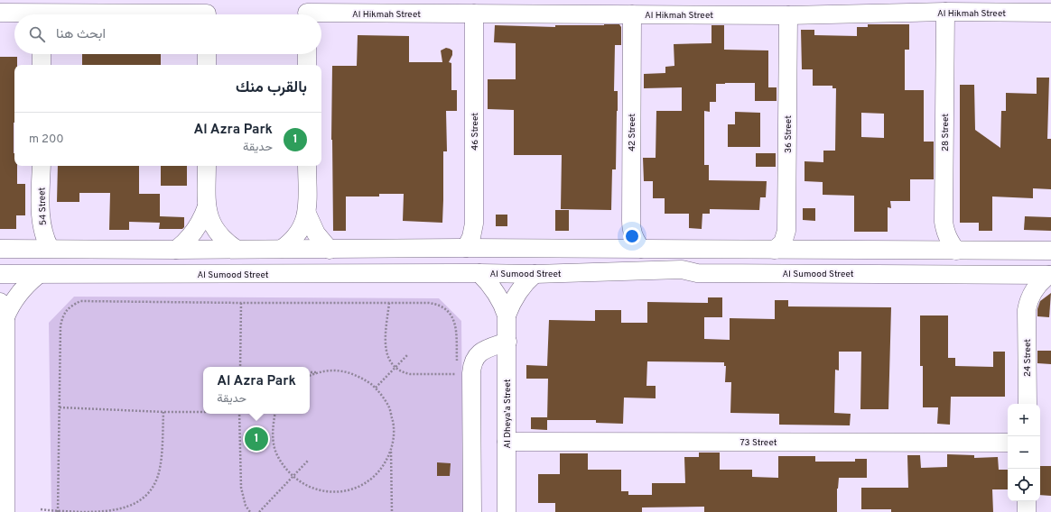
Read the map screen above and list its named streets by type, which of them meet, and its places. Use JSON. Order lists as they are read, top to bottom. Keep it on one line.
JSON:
{"streets":{"street":["Al Hikmah Street","46 Street","42 Street","28 Street","36 Street","54 Street","Al Sumood Street","24 Street","Al Dheya'a Street","73 Street"]},"crossings":[["Al Hikmah Street","46 Street"],["Al Hikmah Street","42 Street"],["Al Hikmah Street","28 Street"],["Al Hikmah Street","36 Street"],["36 Street","Al Sumood Street"],["Al Sumood Street","24 Street"],["Al Sumood Street","Al Dheya'a Street"],["Al Dheya'a Street","73 Street"]],"page":{"search":"ابحث هنا","heading":"بالقرب منك","list":[{"mark":"1","name":"Al Azra Park","note":"حديقة","value":"200 m"}],"popup":["Al Azra Park","حديقة"],"map_buttons":["+","−"],"pins":"1"}}
